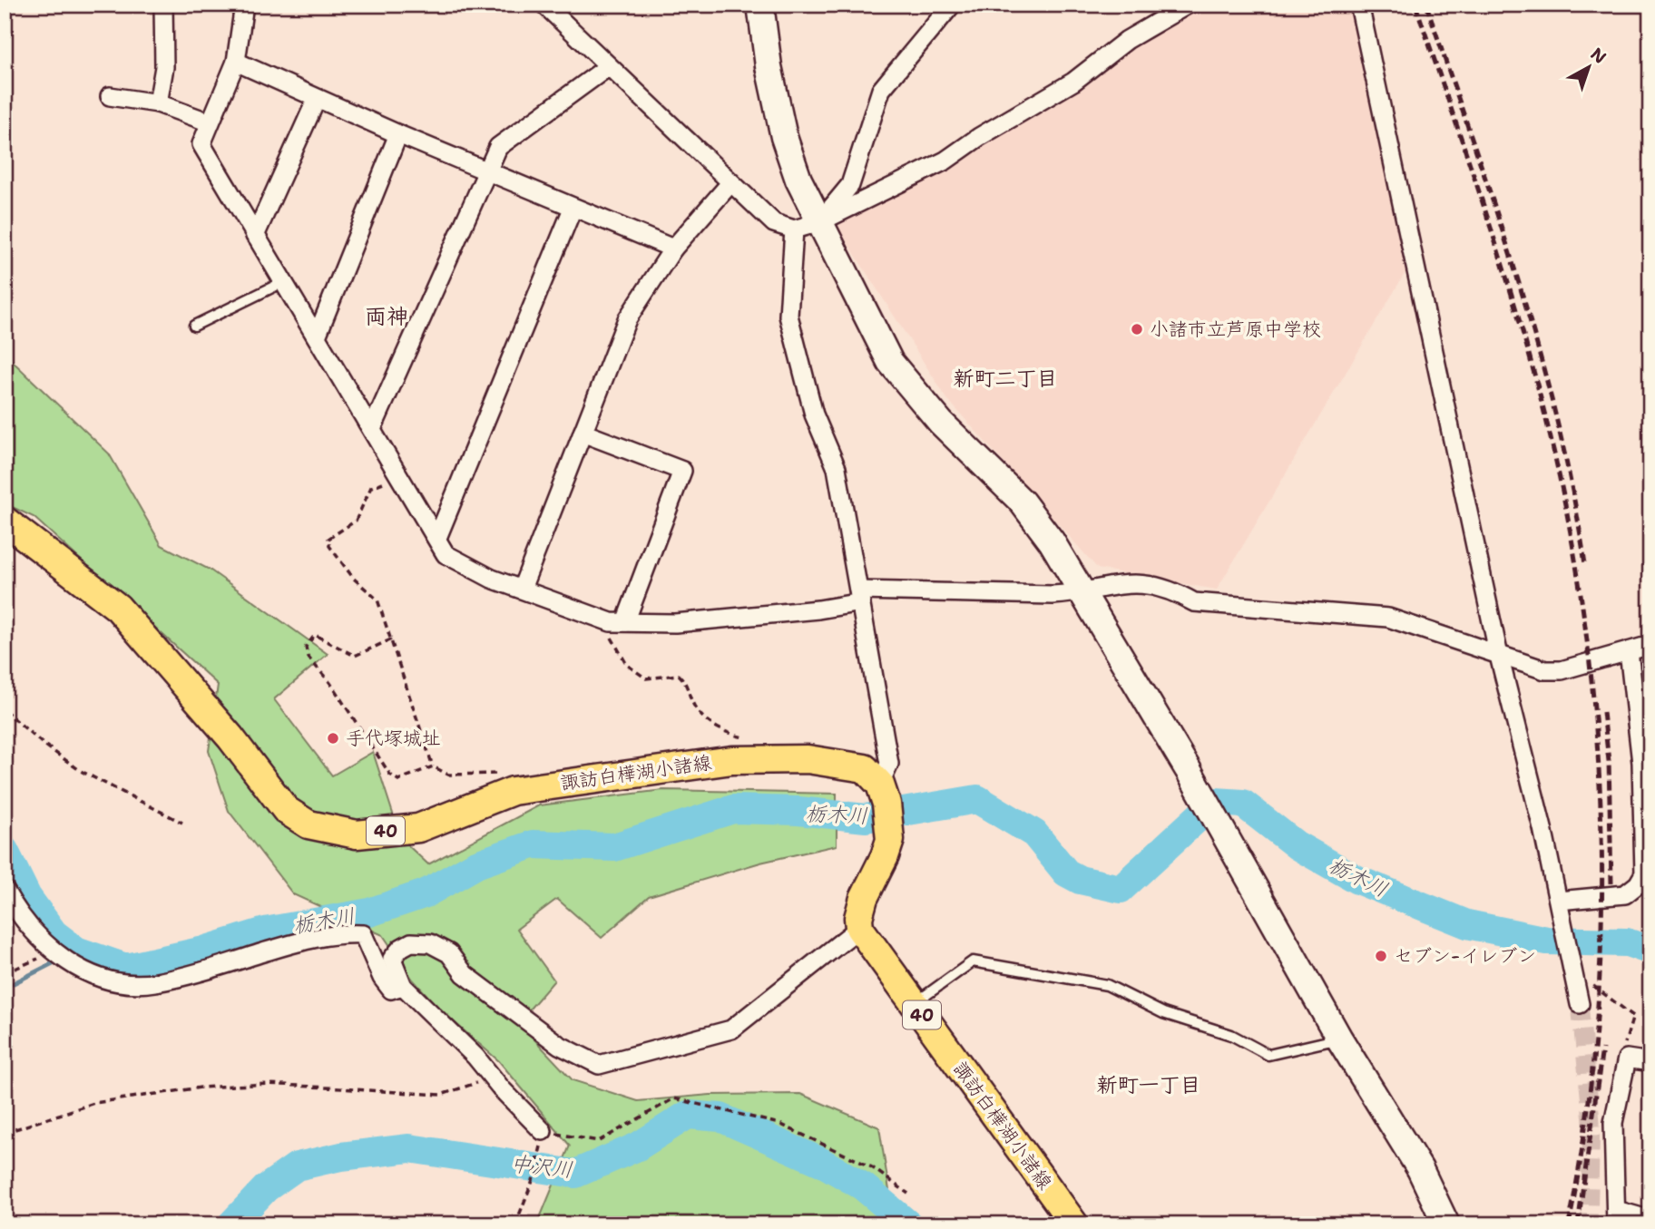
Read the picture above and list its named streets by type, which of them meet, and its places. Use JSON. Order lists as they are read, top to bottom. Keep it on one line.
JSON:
{"streets":{"main road":["諏訪白樺湖小諸線","40"]},"districts":["両神","新町二丁目","新町一丁目"],"water":["栃木川","中沢川"],"places":["小諸市立芦原中学校","手代塚城址","セブン-イレブン"],"north":"top right"}
